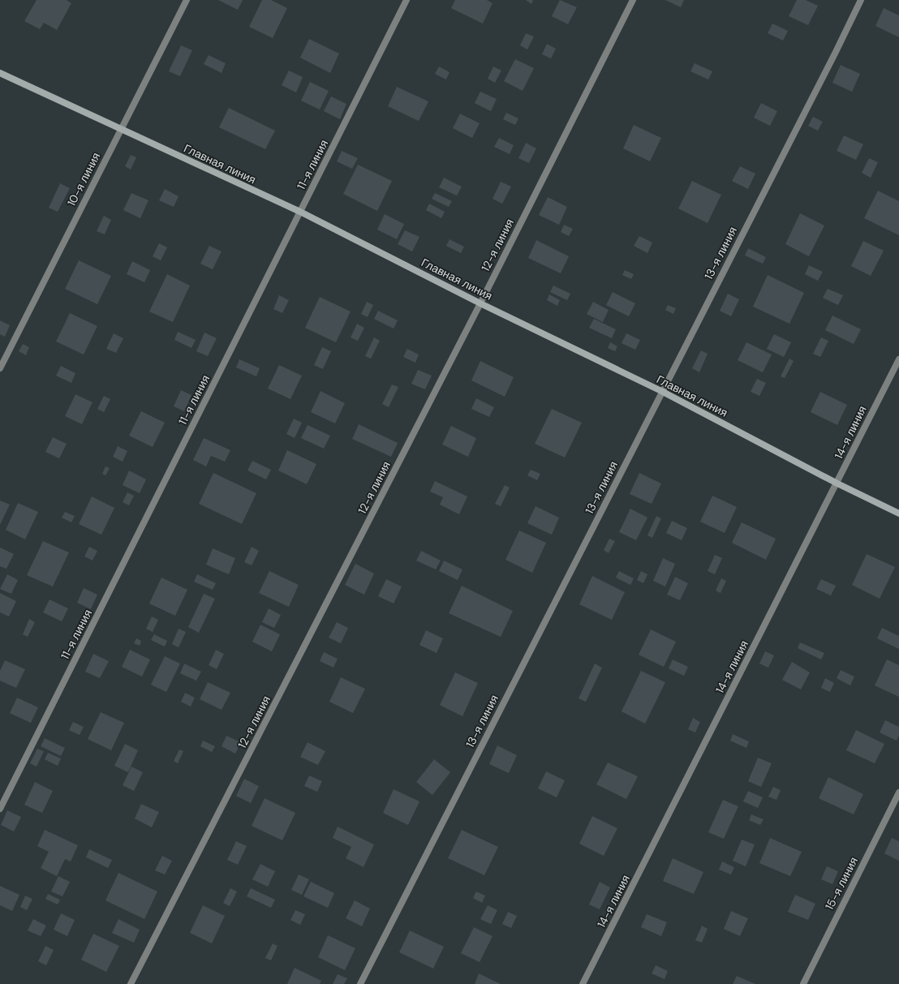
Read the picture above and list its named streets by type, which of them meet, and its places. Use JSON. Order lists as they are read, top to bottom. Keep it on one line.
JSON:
{"streets":{"street":["Главная линия","11-я линия","10-я линия","12-я линия","13-я линия","14-я линия","15-я линия"]},"crossings":[["Главная линия","11-я линия"],["Главная линия","10-я линия"],["Главная линия","12-я линия"],["Главная линия","13-я линия"],["Главная линия","14-я линия"]]}
